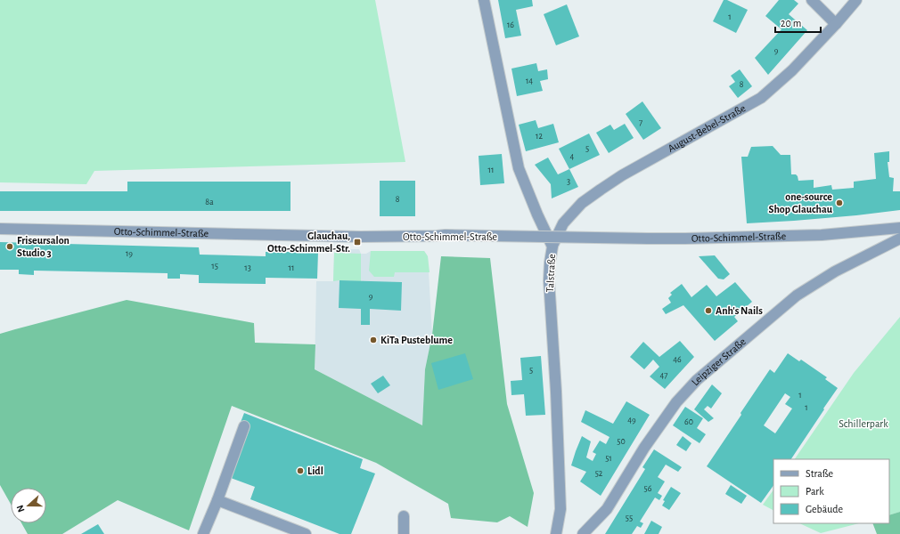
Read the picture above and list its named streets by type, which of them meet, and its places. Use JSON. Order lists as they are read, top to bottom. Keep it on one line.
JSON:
{"streets":{"street":["August-Bebel-Straße","Otto-Schimmel-Straße","Talstraße","Leipziger Straße"]},"crossings":[["August-Bebel-Straße","Talstraße"]],"parks":["Schillerpark"],"places":{"other":["one-source Shop Glauchau","Friseursalon Studio 3","Anh's Nails","KiTa Pusteblume","Lidl"],"transit":["Glauchau, Otto-Schimmel-Str."]},"house_numbers":["1","16","9","14","8","7","12","5","4","11","3","8","8a","19","15","13","11","9","46","5","47","1","1","49","60","50","51","52","56","55"],"legend":["Straße","Park","Gebäude"],"scale_bar":"20 m","north":"left"}
